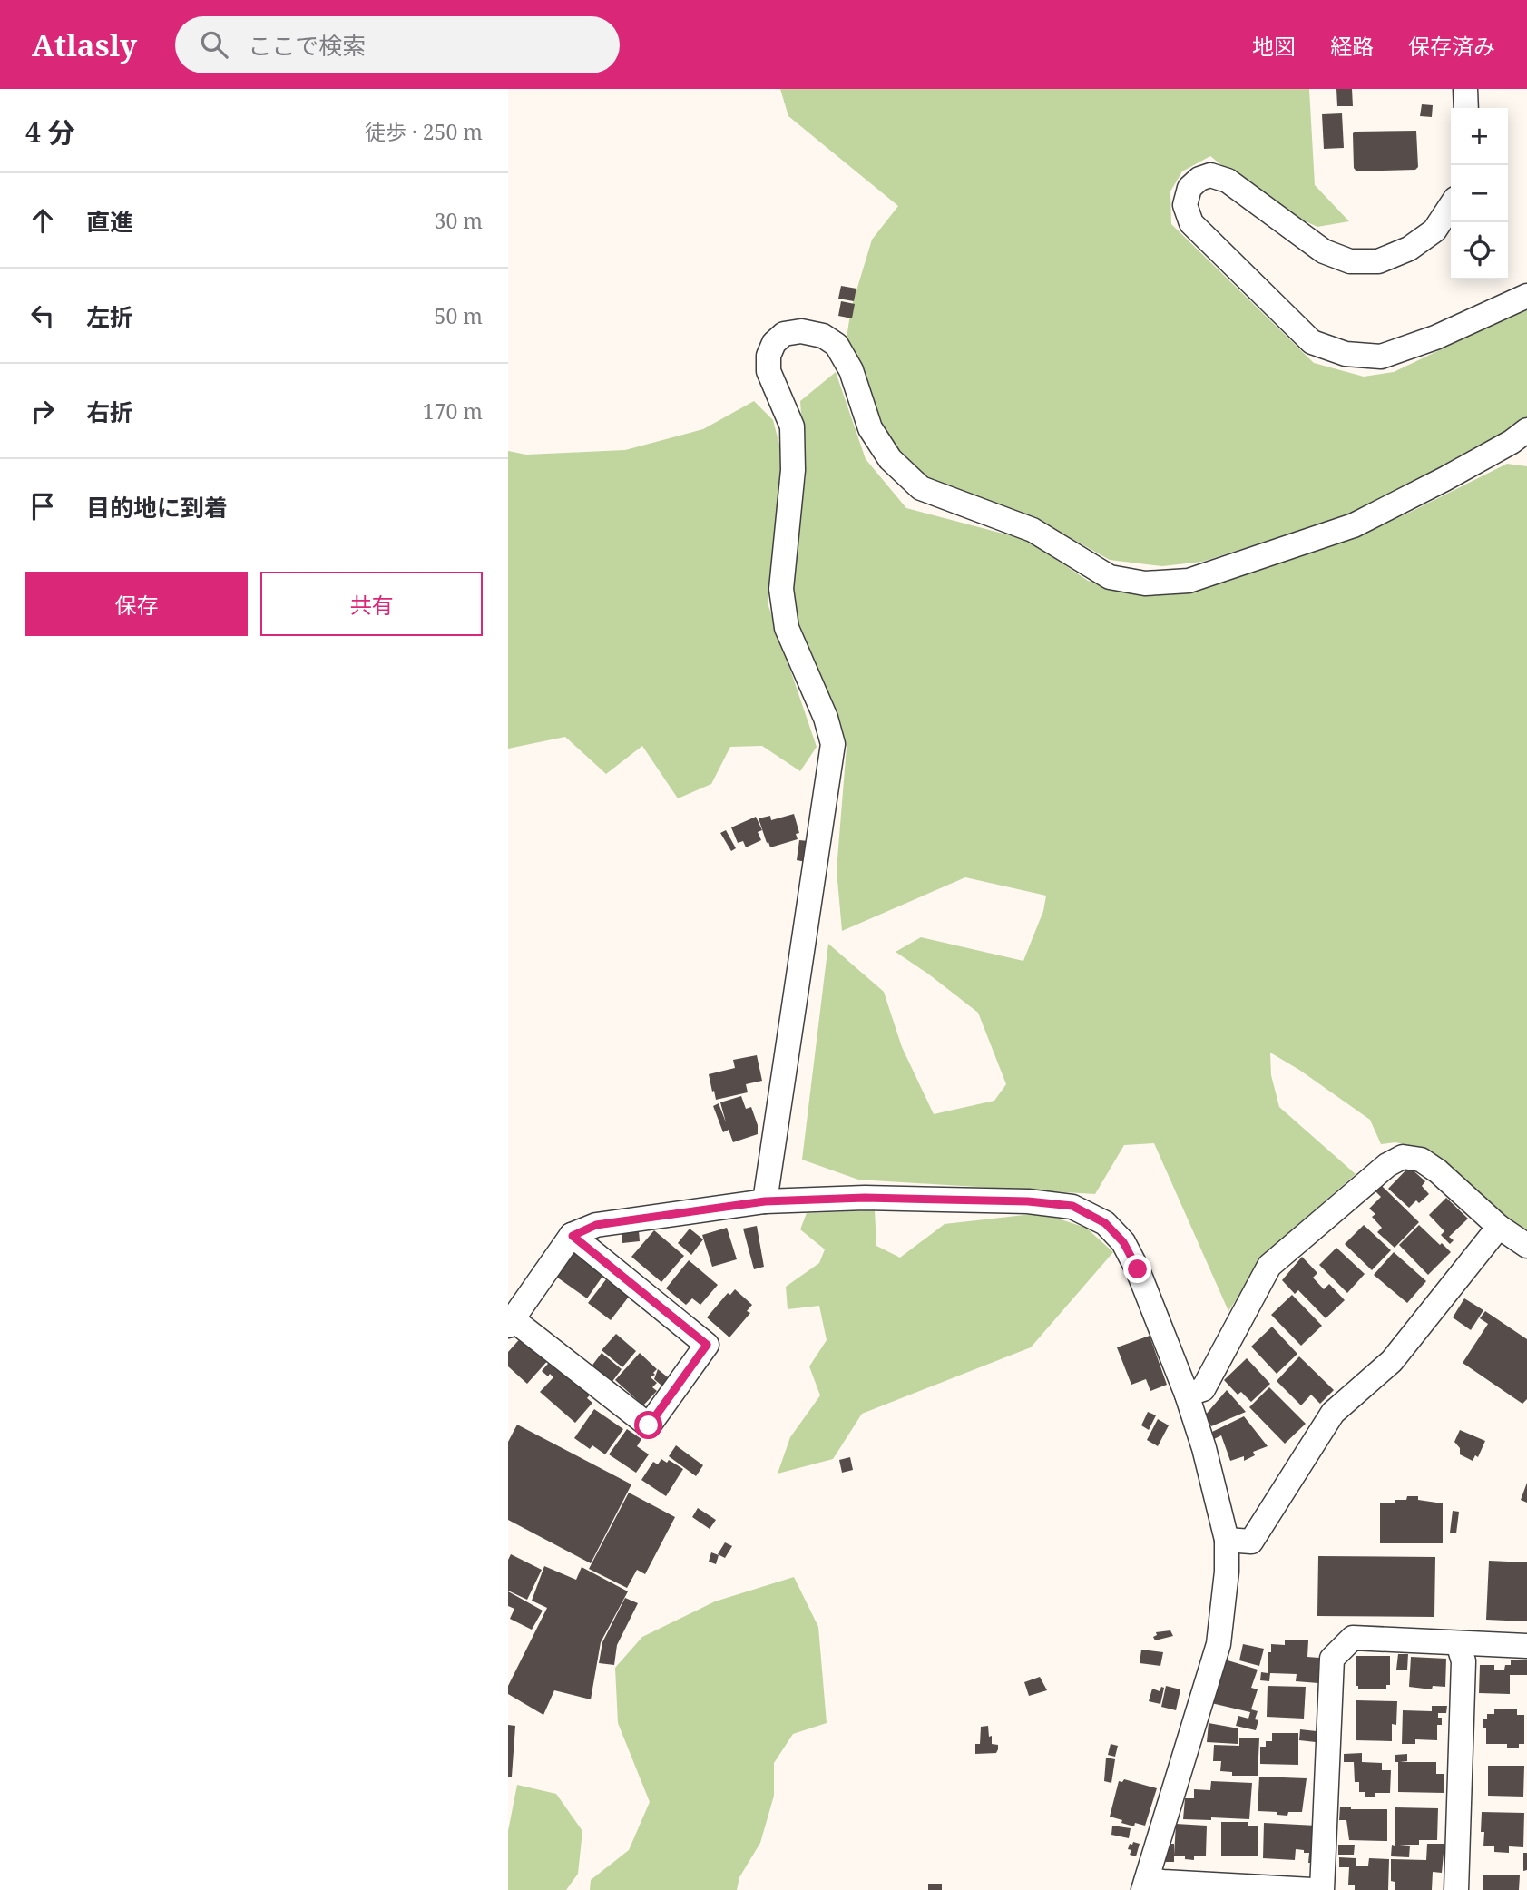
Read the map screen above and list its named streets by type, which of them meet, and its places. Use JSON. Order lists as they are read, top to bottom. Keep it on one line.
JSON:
{"page":{"header":"Atlasly","search":"ここで検索","nav":["地図","経路","保存済み"],"heading":["4 分","徒歩 · 250 m"],"map_buttons":["+","−"],"list":[["直進","30 m"],["左折","50 m"],["右折","170 m"],"目的地に到着"],"buttons":["保存","共有"]}}
